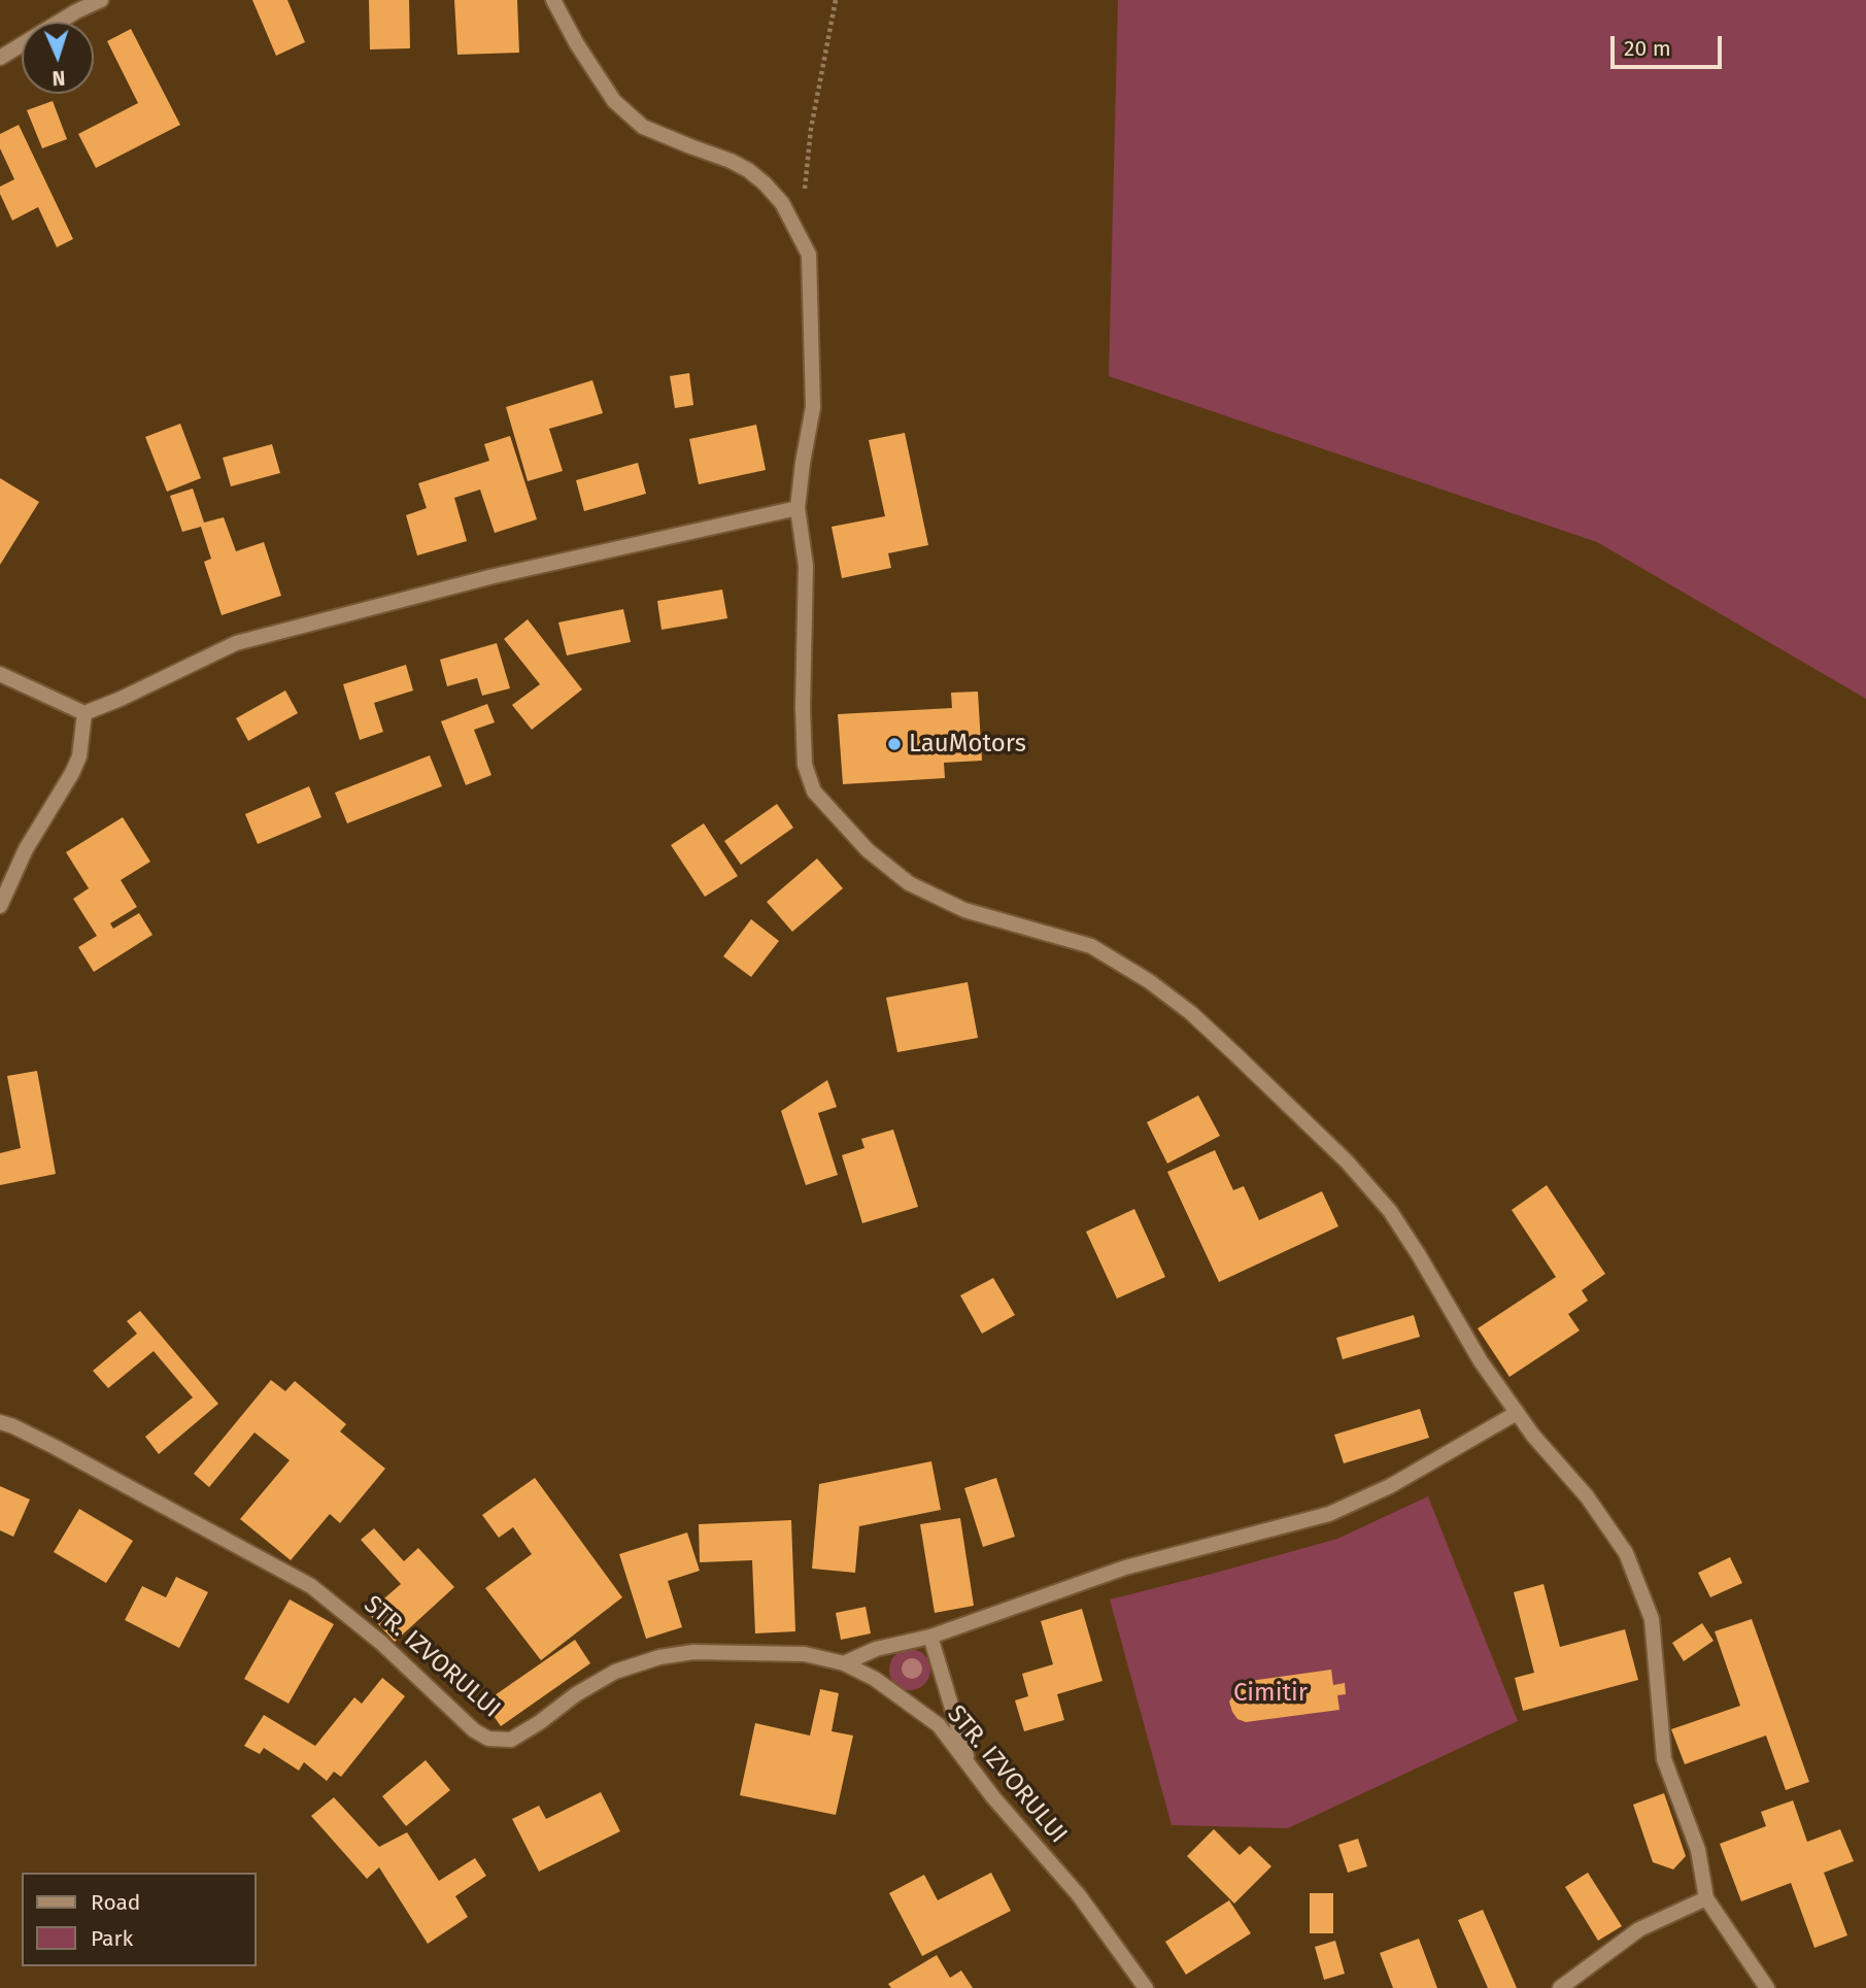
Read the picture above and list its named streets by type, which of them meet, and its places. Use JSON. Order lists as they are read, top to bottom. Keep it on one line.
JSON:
{"streets":{"street":["STR. IZVORULUI"]},"parks":["Cimitir"],"places":["LauMotors"],"legend":["Road","Park"],"scale_bar":"20 m","north":"bottom"}
